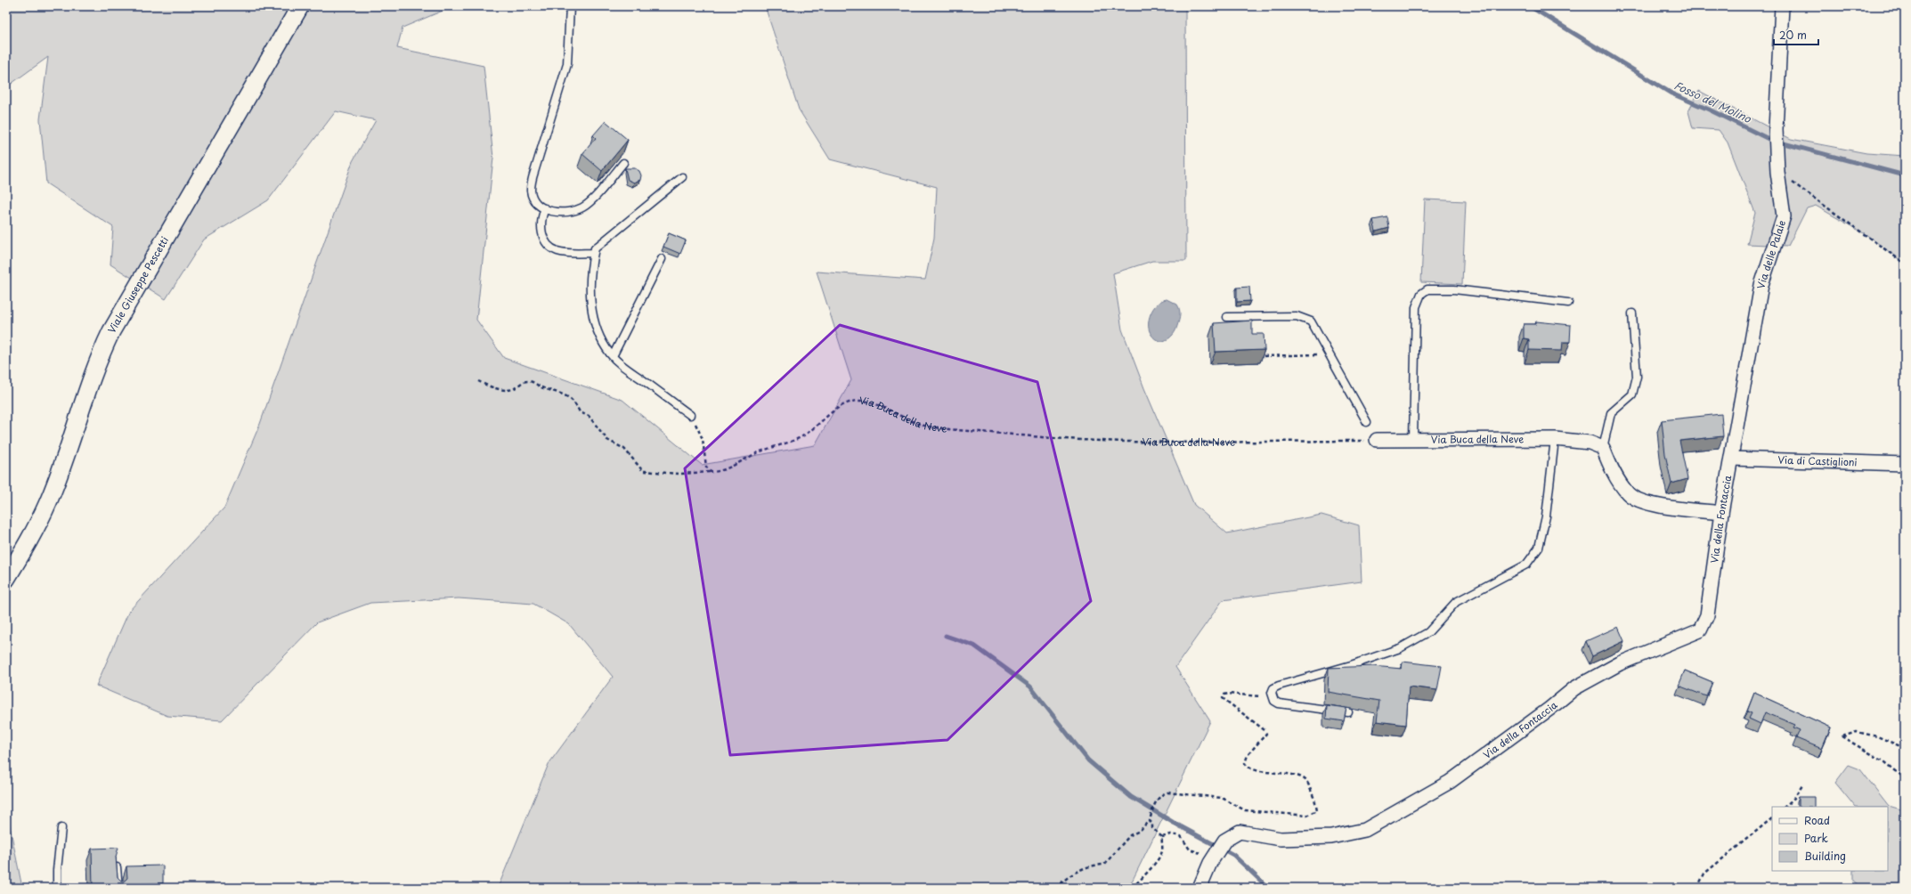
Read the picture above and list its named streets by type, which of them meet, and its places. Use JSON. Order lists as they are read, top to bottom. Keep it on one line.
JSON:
{"streets":{"street":["Via delle Palaie","Viale Giuseppe Pescetti","Via Buca della Neve","Via di Castiglioni","Via della Fontaccia"]},"crossings":[["Via delle Palaie","Via di Castiglioni"],["Via delle Palaie","Via della Fontaccia"],["Via di Castiglioni","Via della Fontaccia"]],"water":["Fosso del Molino"],"legend":["Road","Park","Building"],"scale_bar":"20 m"}
